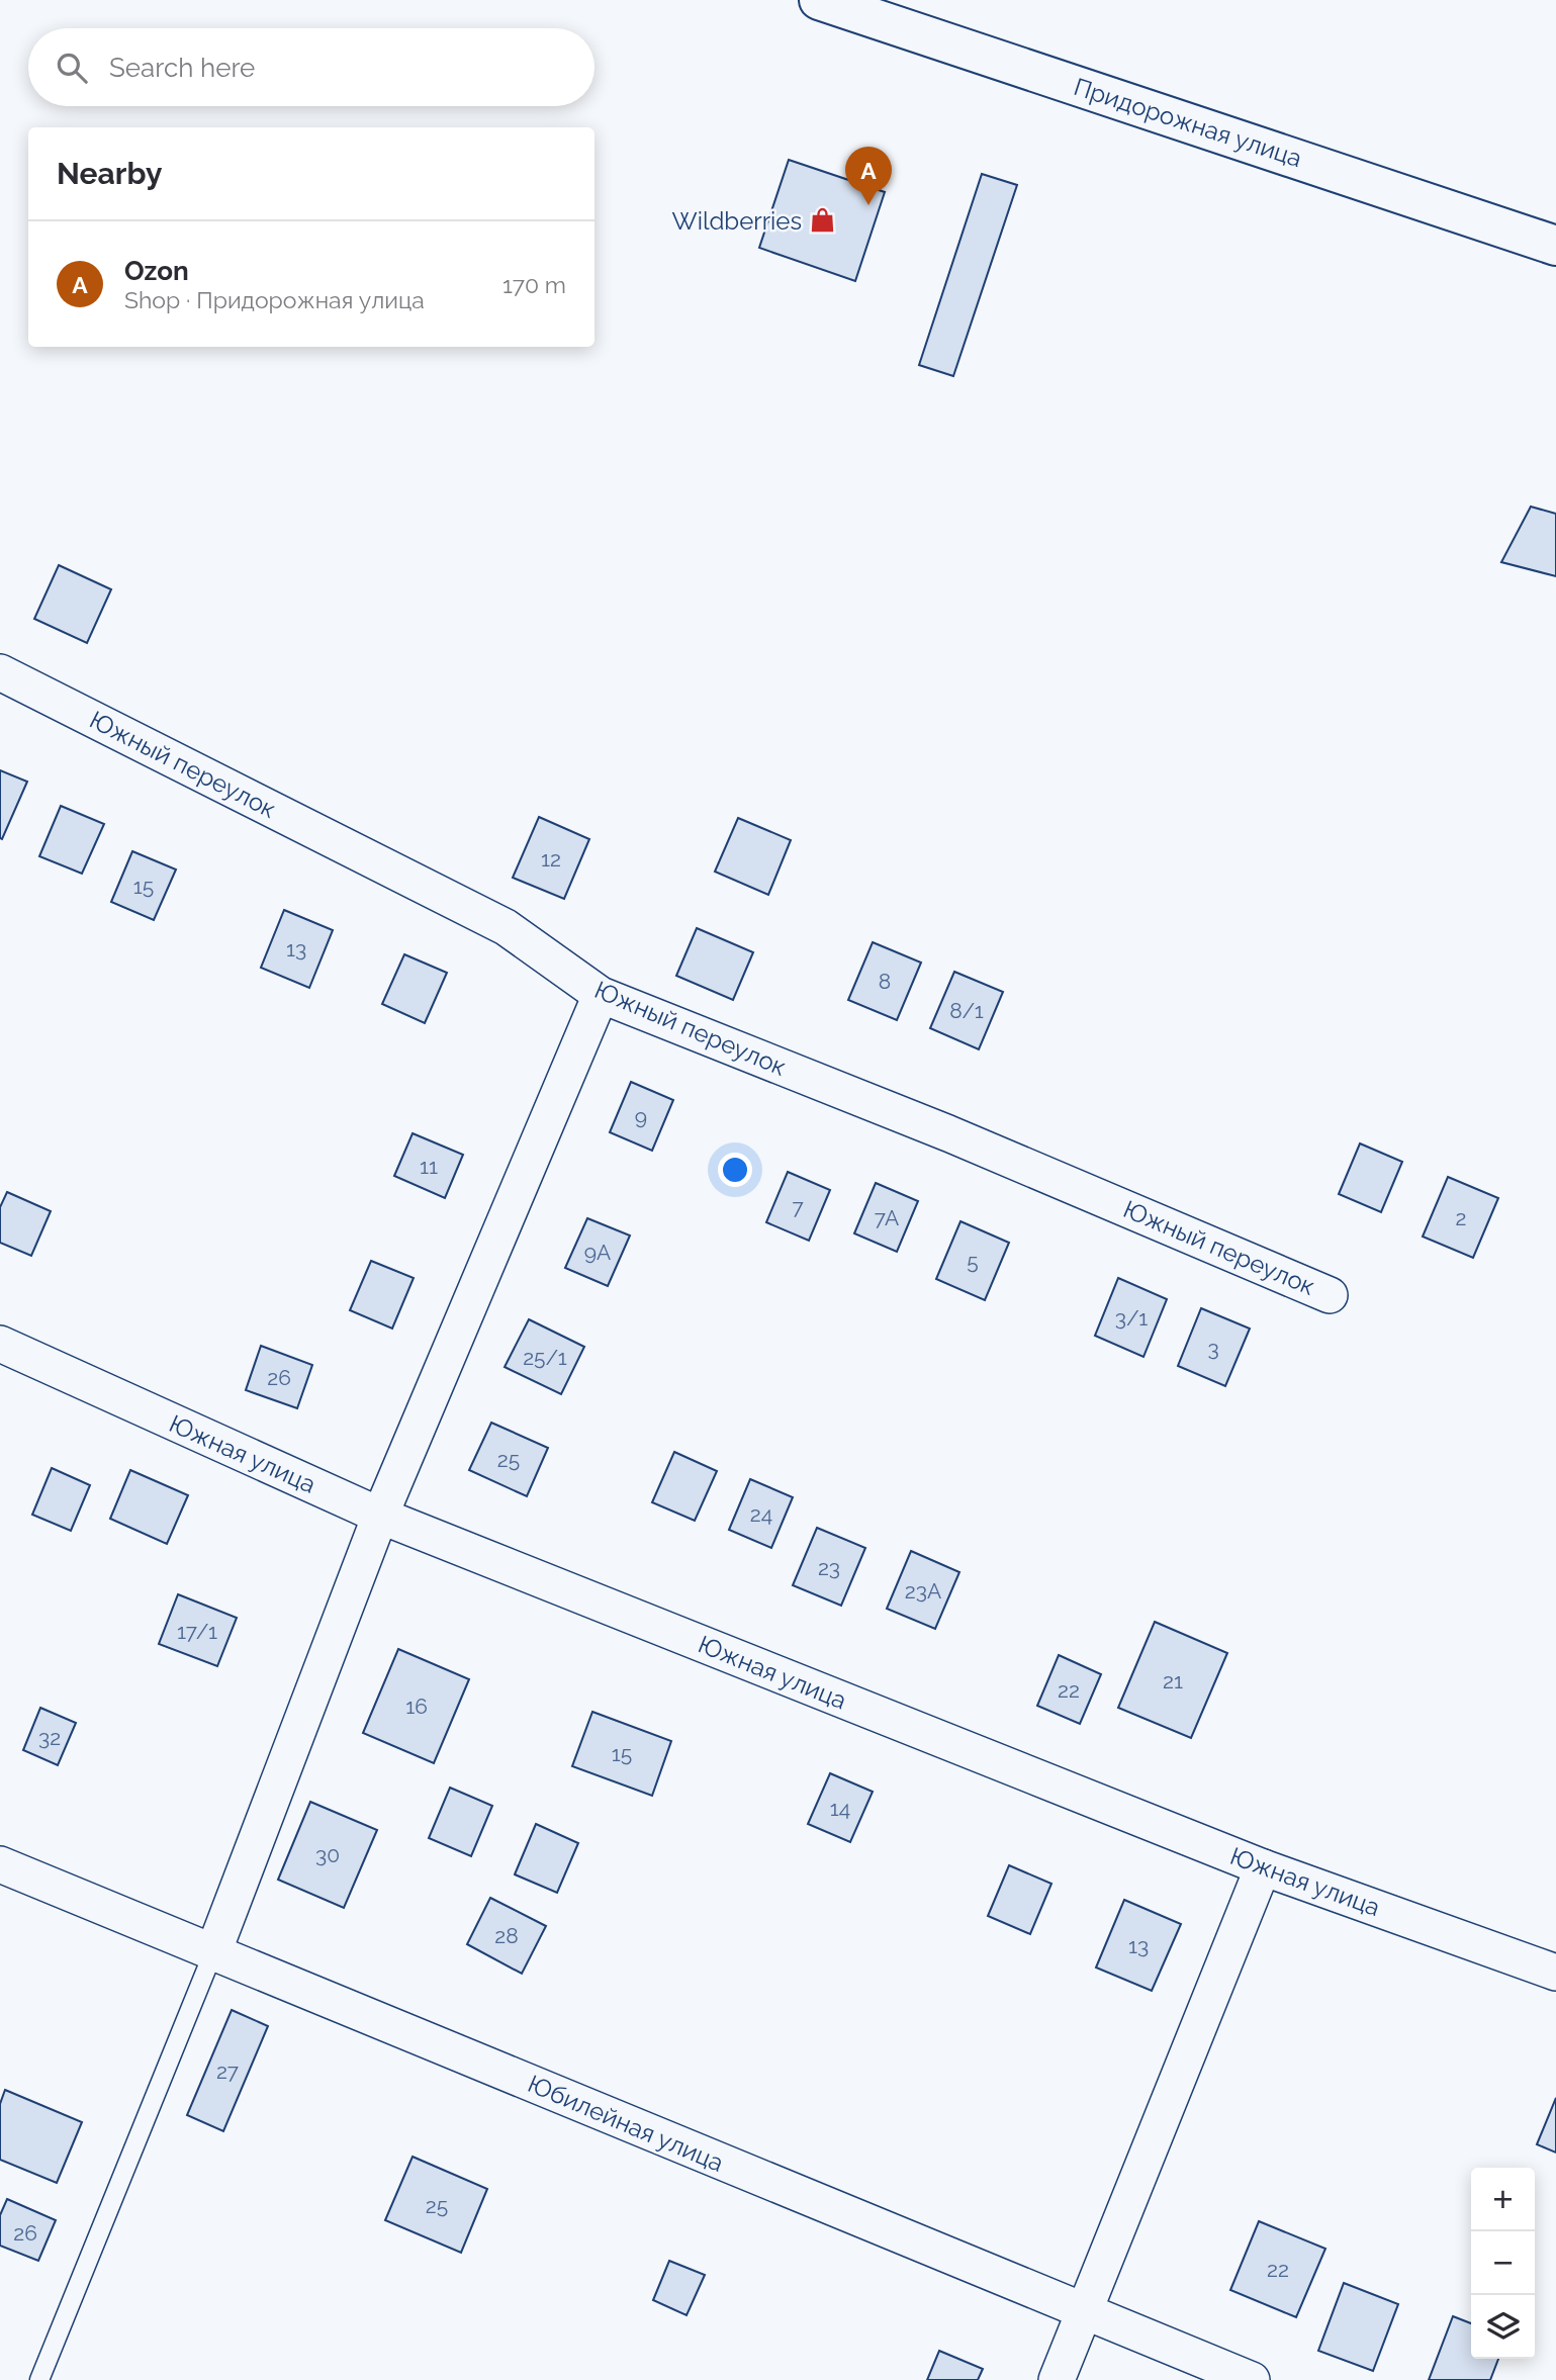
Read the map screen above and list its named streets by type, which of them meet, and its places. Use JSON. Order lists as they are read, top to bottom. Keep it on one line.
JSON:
{"streets":{"street":["Придорожная улица","Южный переулок","Южная улица","Юбилейная улица"]},"places":{"shop":["Wildberries"]},"house_numbers":["12","15","13","8","8/1","9","11","7","7А","2","9А","5","3/1","3","25/1","26","25","24","23","23А","17/1","21","22","16","32","15","14","30","28","13","27","25","26","22"],"page":{"search":"Search here","heading":"Nearby","pins":"A","list":[{"mark":"A","name":"Ozon","note":"Shop · Придорожная улица","value":"170 m"}],"map_buttons":["+","−"]}}
